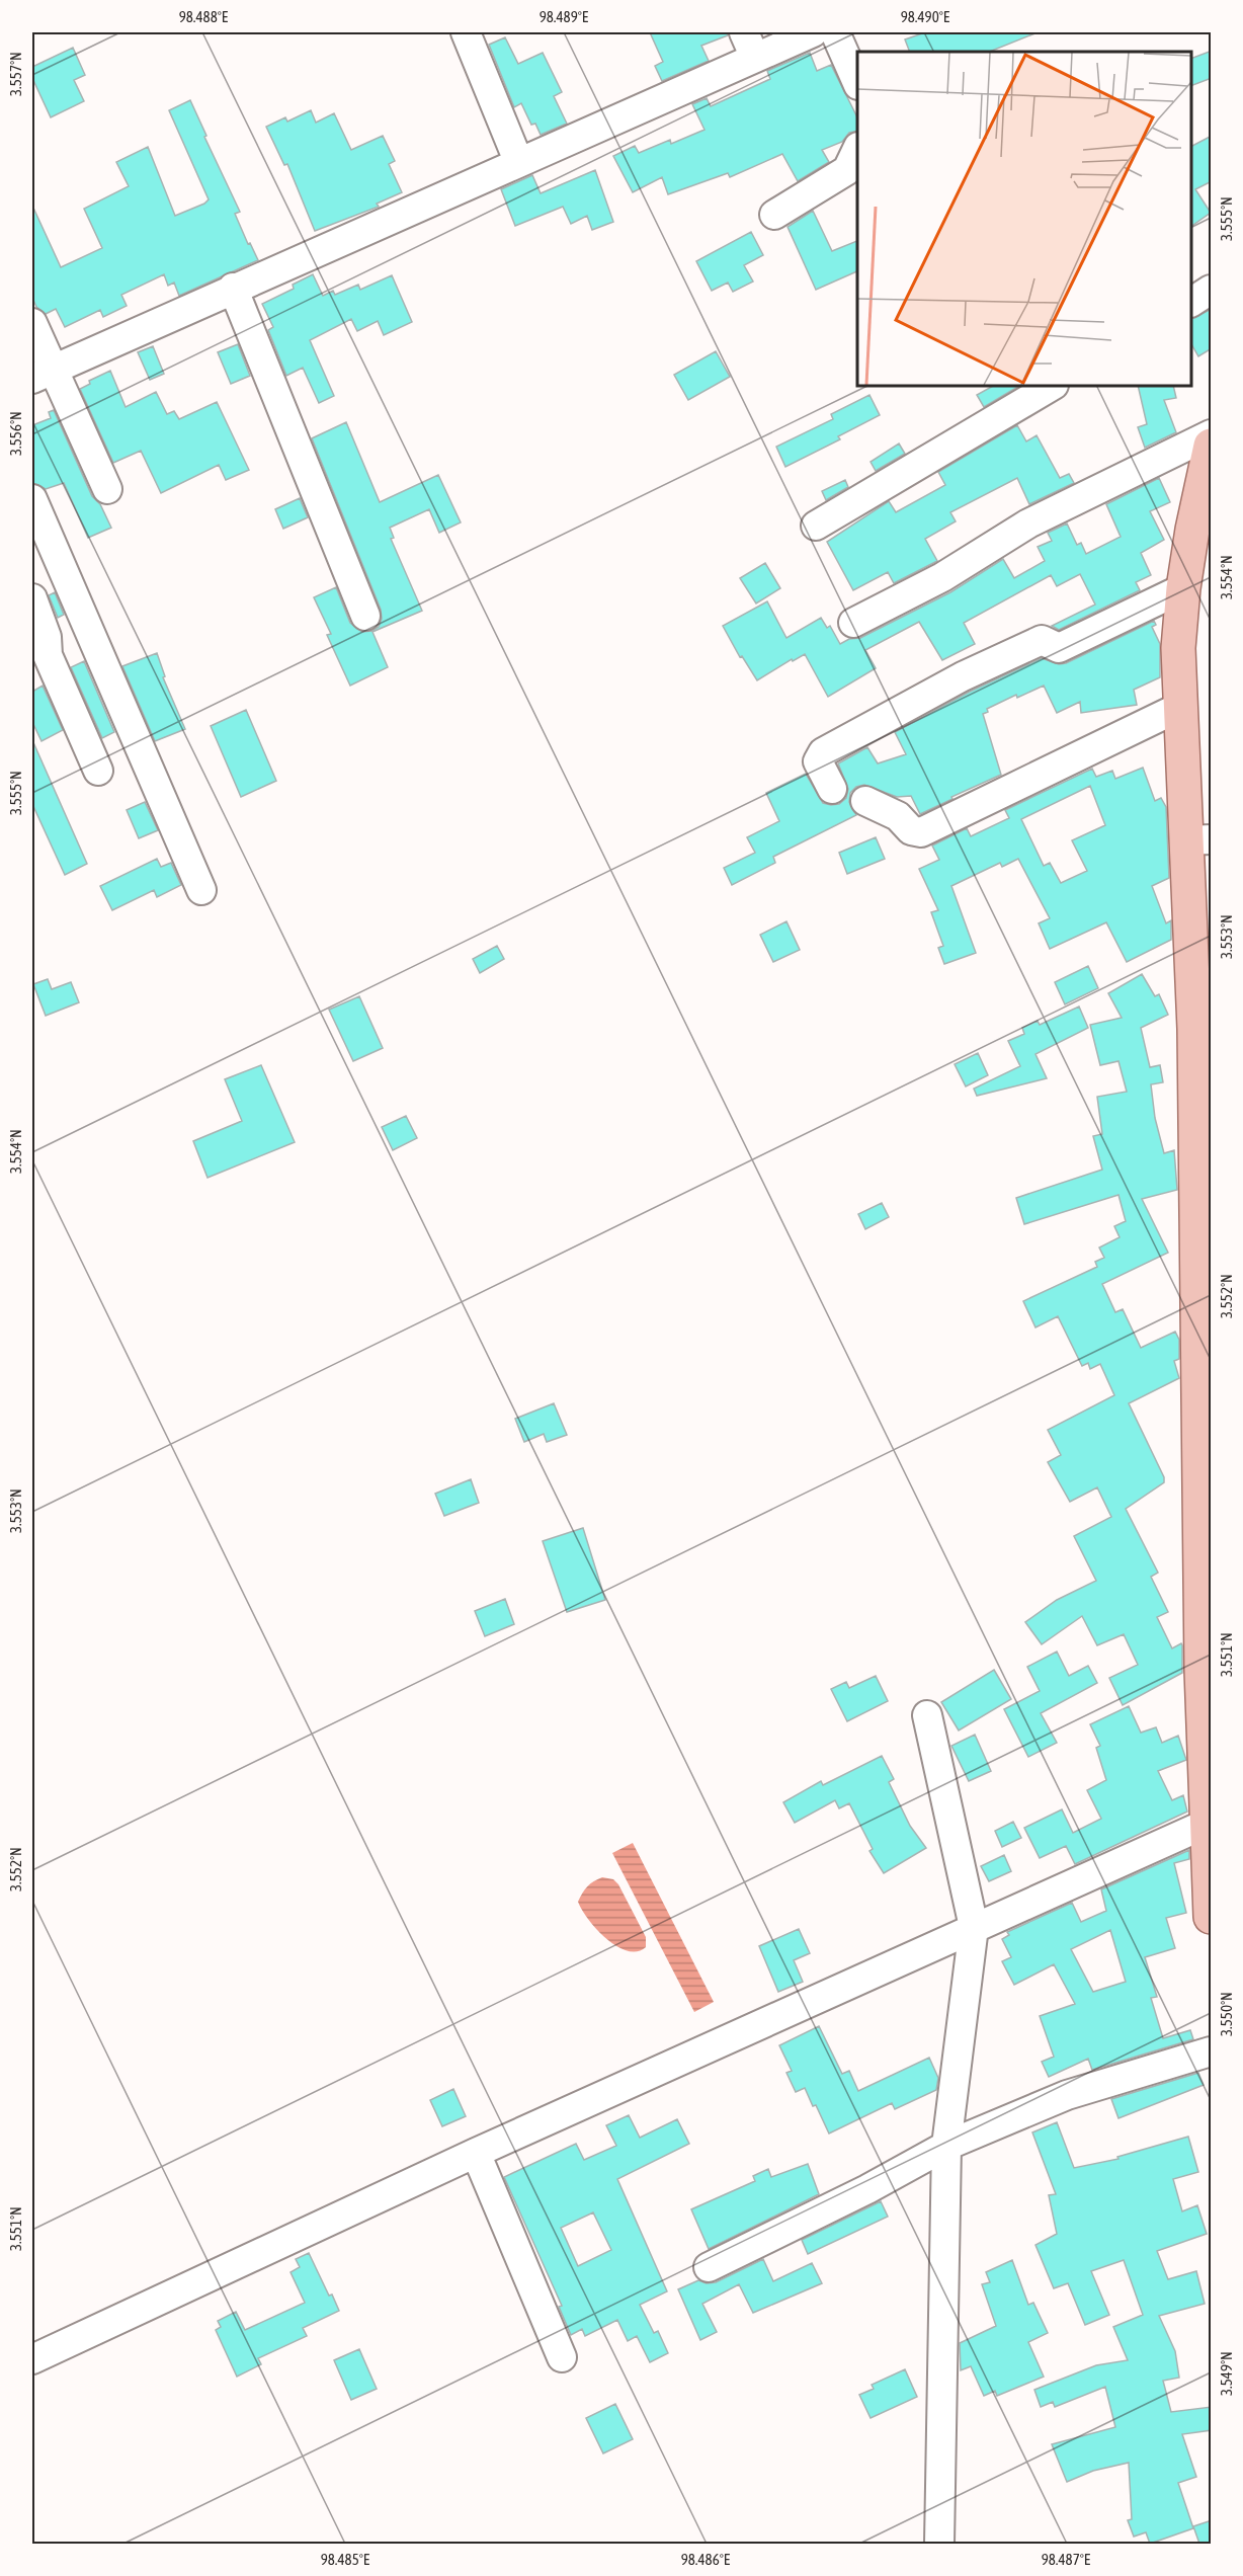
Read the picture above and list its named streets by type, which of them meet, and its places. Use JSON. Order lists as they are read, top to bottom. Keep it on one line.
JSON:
{"coordinates":["98.488°E","98.489°E","98.490°E","3.557°N","3.555°N","3.556°N","3.554°N","3.553°N","3.552°N","3.551°N","3.550°N","3.549°N","98.485°E","98.486°E","98.487°E"]}
